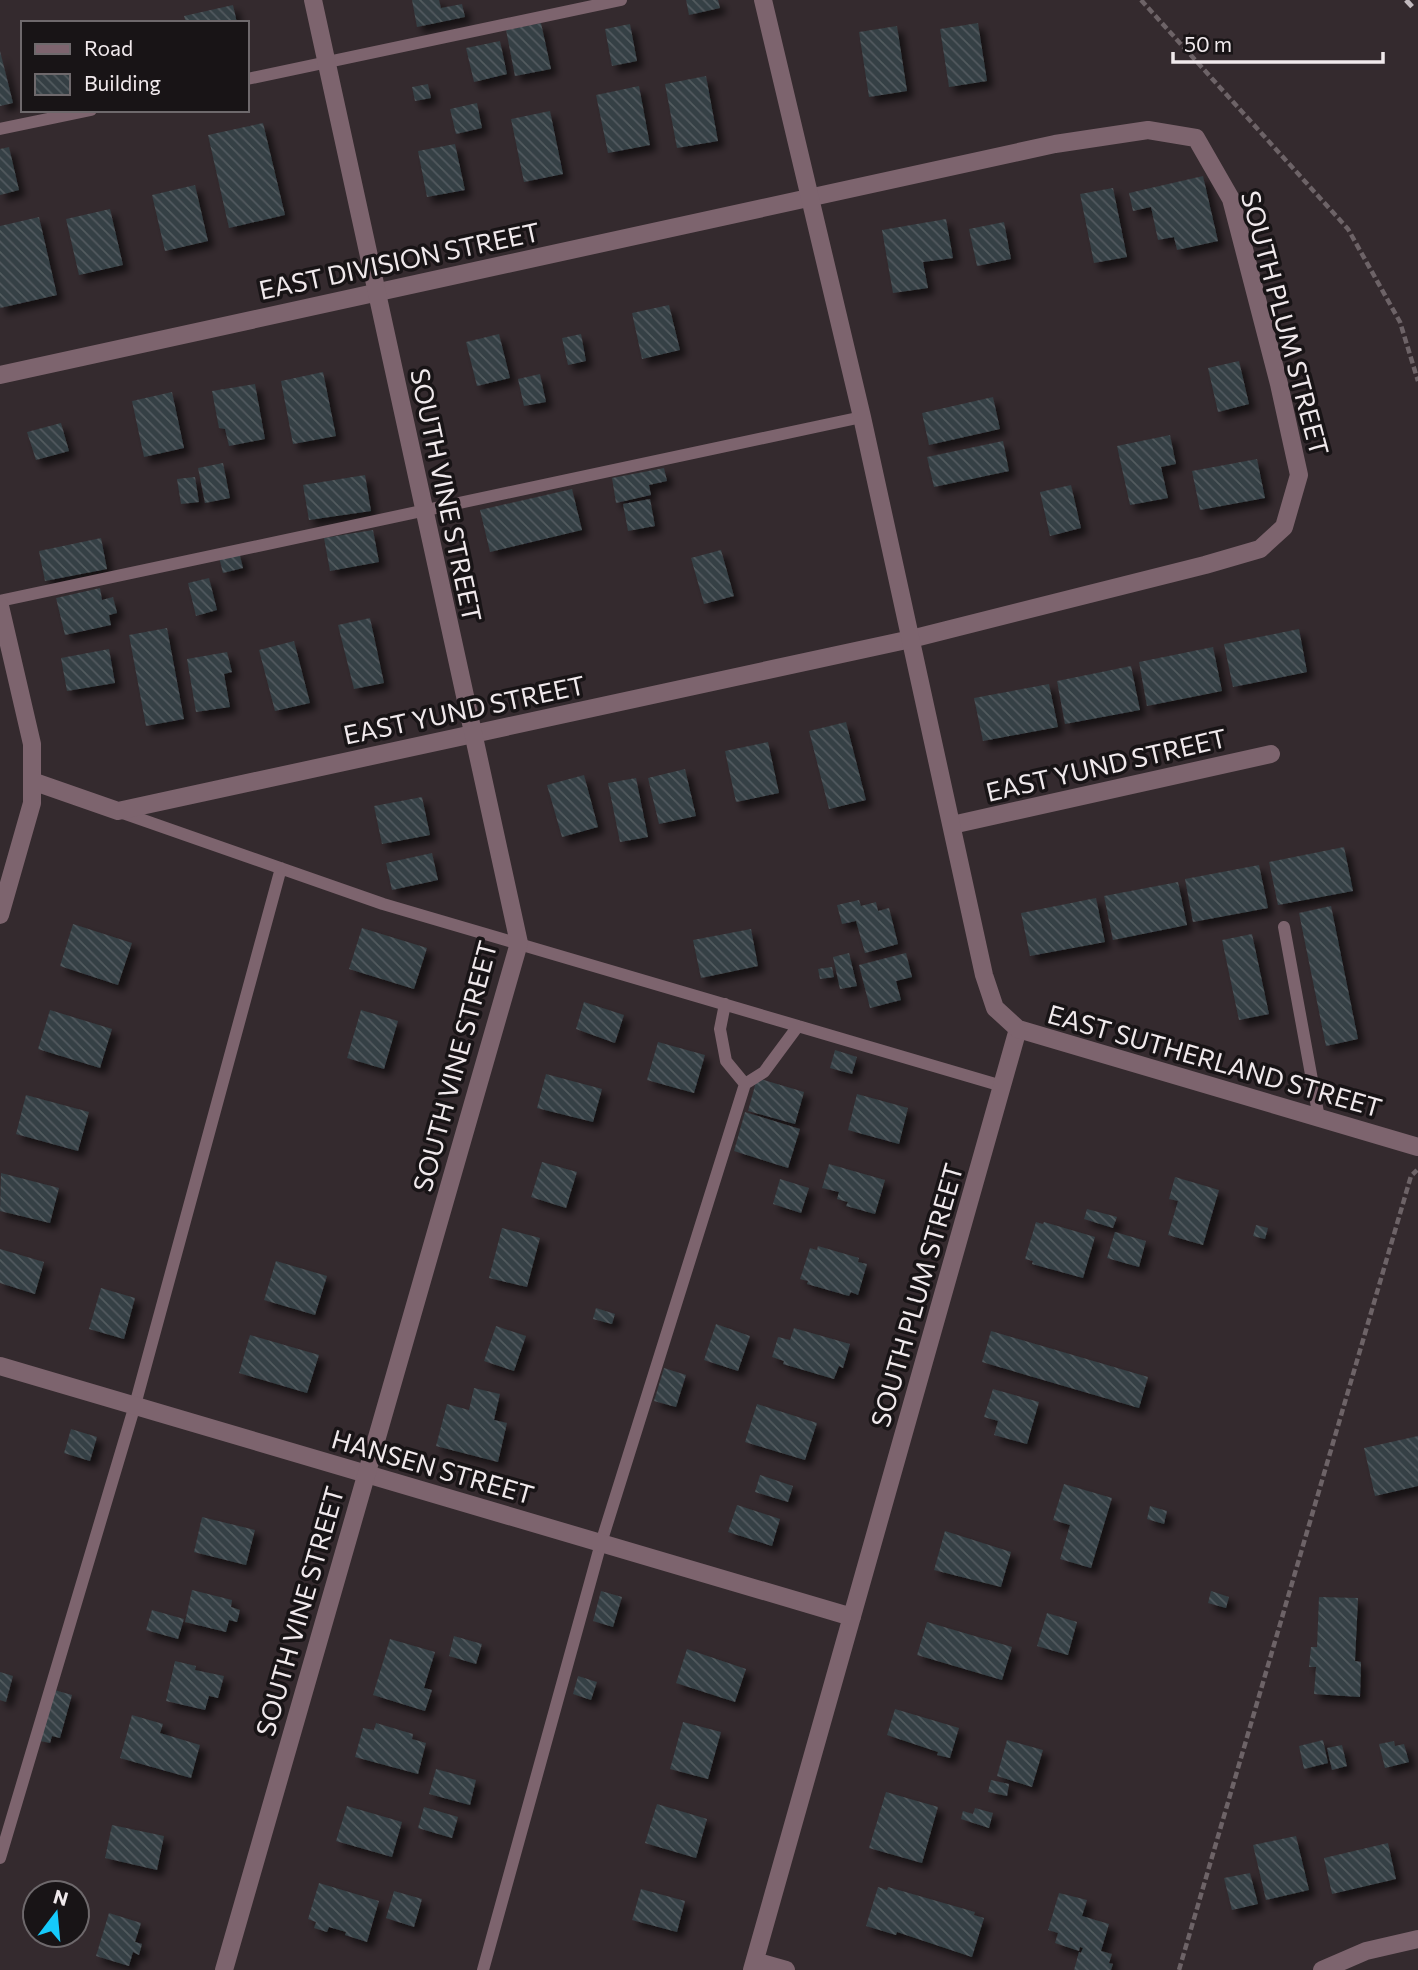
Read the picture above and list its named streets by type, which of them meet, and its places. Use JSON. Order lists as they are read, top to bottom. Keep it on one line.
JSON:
{"streets":{"street":["EAST DIVISION STREET","SOUTH PLUM STREET","SOUTH VINE STREET","EAST YUND STREET","EAST SUTHERLAND STREET","HANSEN STREET"]},"crossings":[["EAST DIVISION STREET","SOUTH PLUM STREET"],["EAST DIVISION STREET","SOUTH VINE STREET"],["SOUTH PLUM STREET","EAST YUND STREET"],["SOUTH PLUM STREET","EAST SUTHERLAND STREET"],["SOUTH PLUM STREET","HANSEN STREET"],["SOUTH VINE STREET","EAST YUND STREET"],["SOUTH VINE STREET","HANSEN STREET"]],"legend":["Road","Building"],"scale_bar":"50 m","north":"top"}
